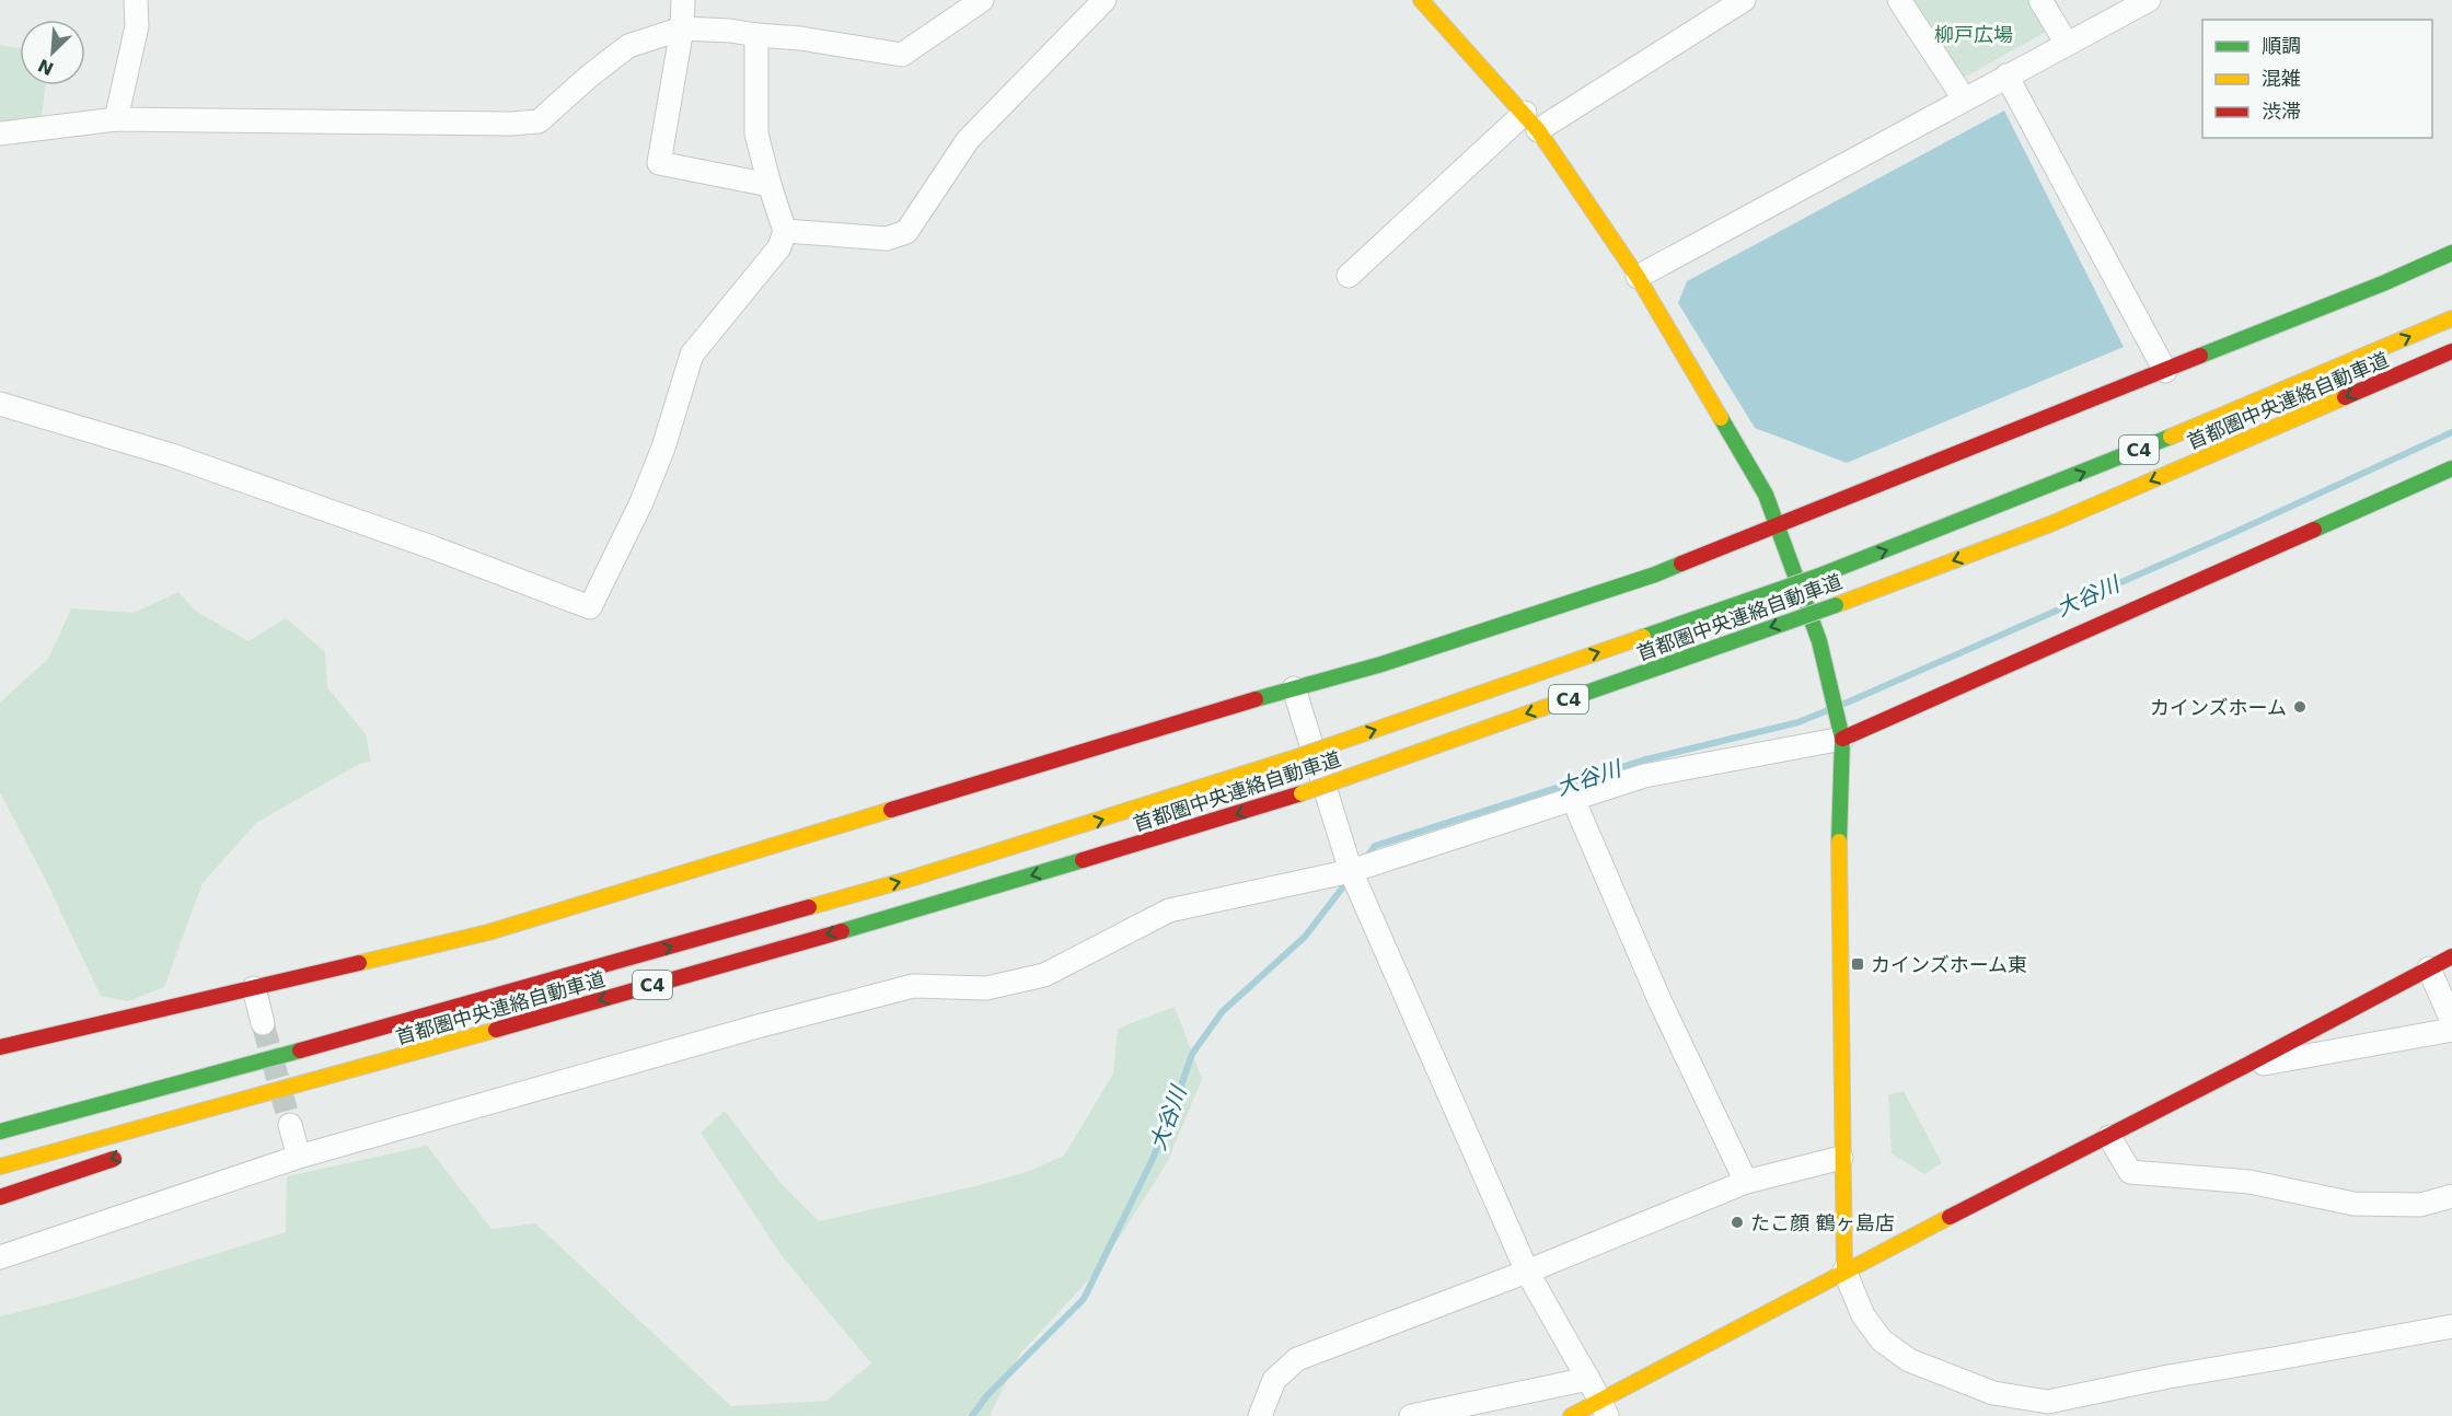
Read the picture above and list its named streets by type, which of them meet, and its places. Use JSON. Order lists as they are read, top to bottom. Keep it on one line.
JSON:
{"streets":{"main road":["首都圏中央連絡自動車道","C4"]},"water":["大谷川"],"parks":["柳戸広場"],"places":{"other":["カインズホーム","たこ顔 鶴ヶ島店"],"transit":["カインズホーム東"]},"legend":["順調","混雑","渋滞"],"north":"bottom left"}
